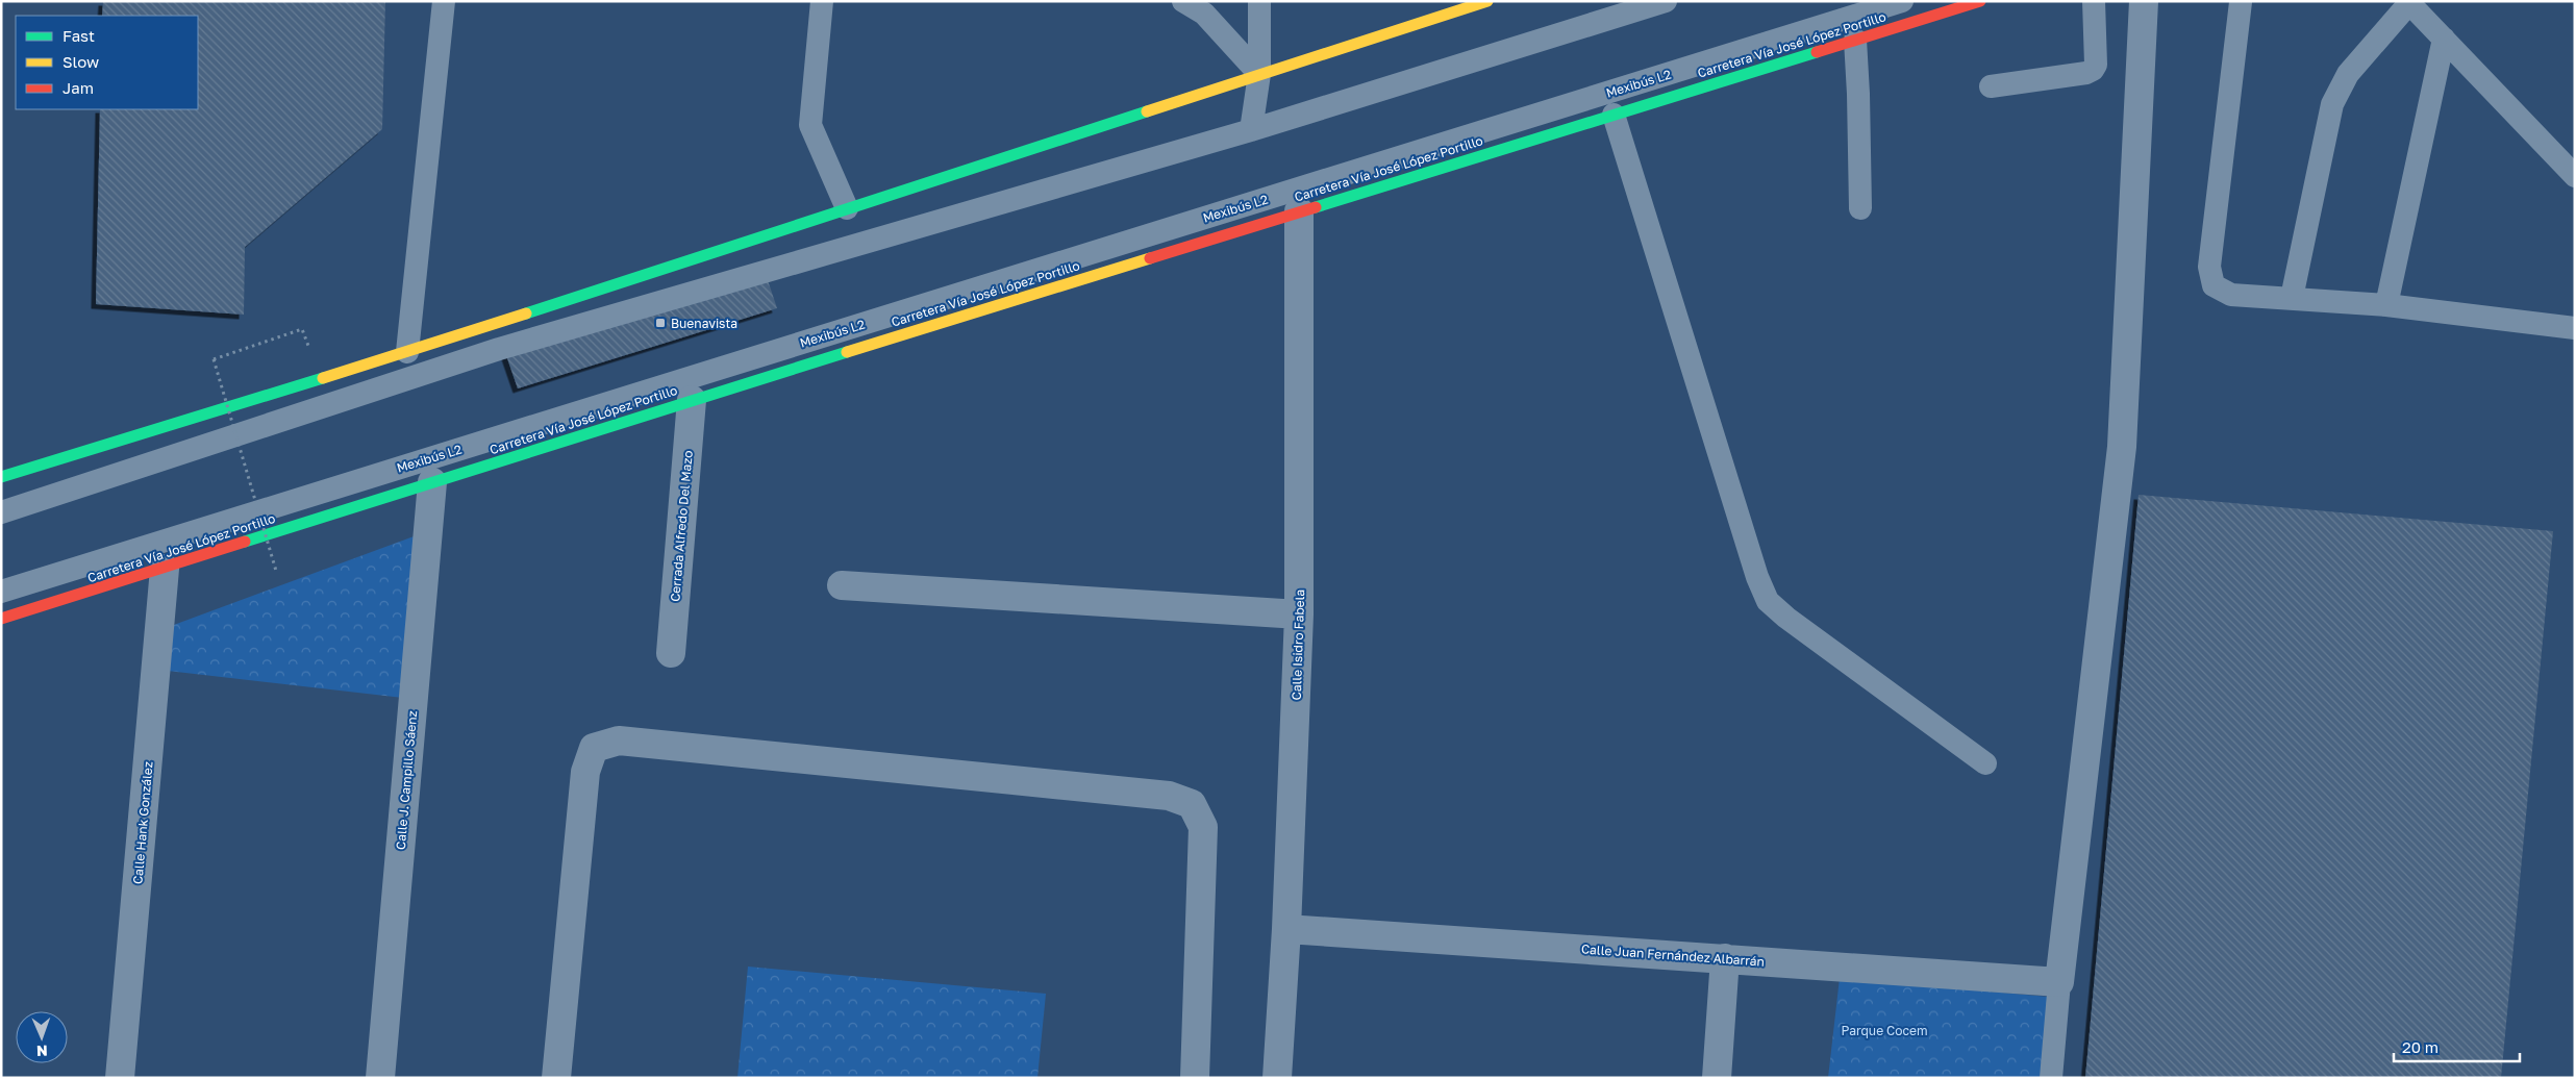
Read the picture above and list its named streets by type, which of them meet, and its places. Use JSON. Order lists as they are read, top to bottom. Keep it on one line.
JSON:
{"streets":{"main road":["Carretera Vía José López Portillo"],"street":["Cerrada Alfredo Del Mazo","Calle Isidro Fabela","Calle J. Campillo Sáenz","Calle Hank González","Calle Juan Fernández Albarrán"],"lane":["Mexibús L2"]},"crossings":[["Carretera Vía José López Portillo","Cerrada Alfredo Del Mazo"],["Carretera Vía José López Portillo","Calle Isidro Fabela"],["Carretera Vía José López Portillo","Calle J. Campillo Sáenz"],["Carretera Vía José López Portillo","Calle Hank González"],["Calle Isidro Fabela","Calle Juan Fernández Albarrán"]],"parks":["Parque Cocem"],"places":{"transit":["Buenavista"]},"legend":["Fast","Slow","Jam"],"scale_bar":"20 m","north":"bottom"}
